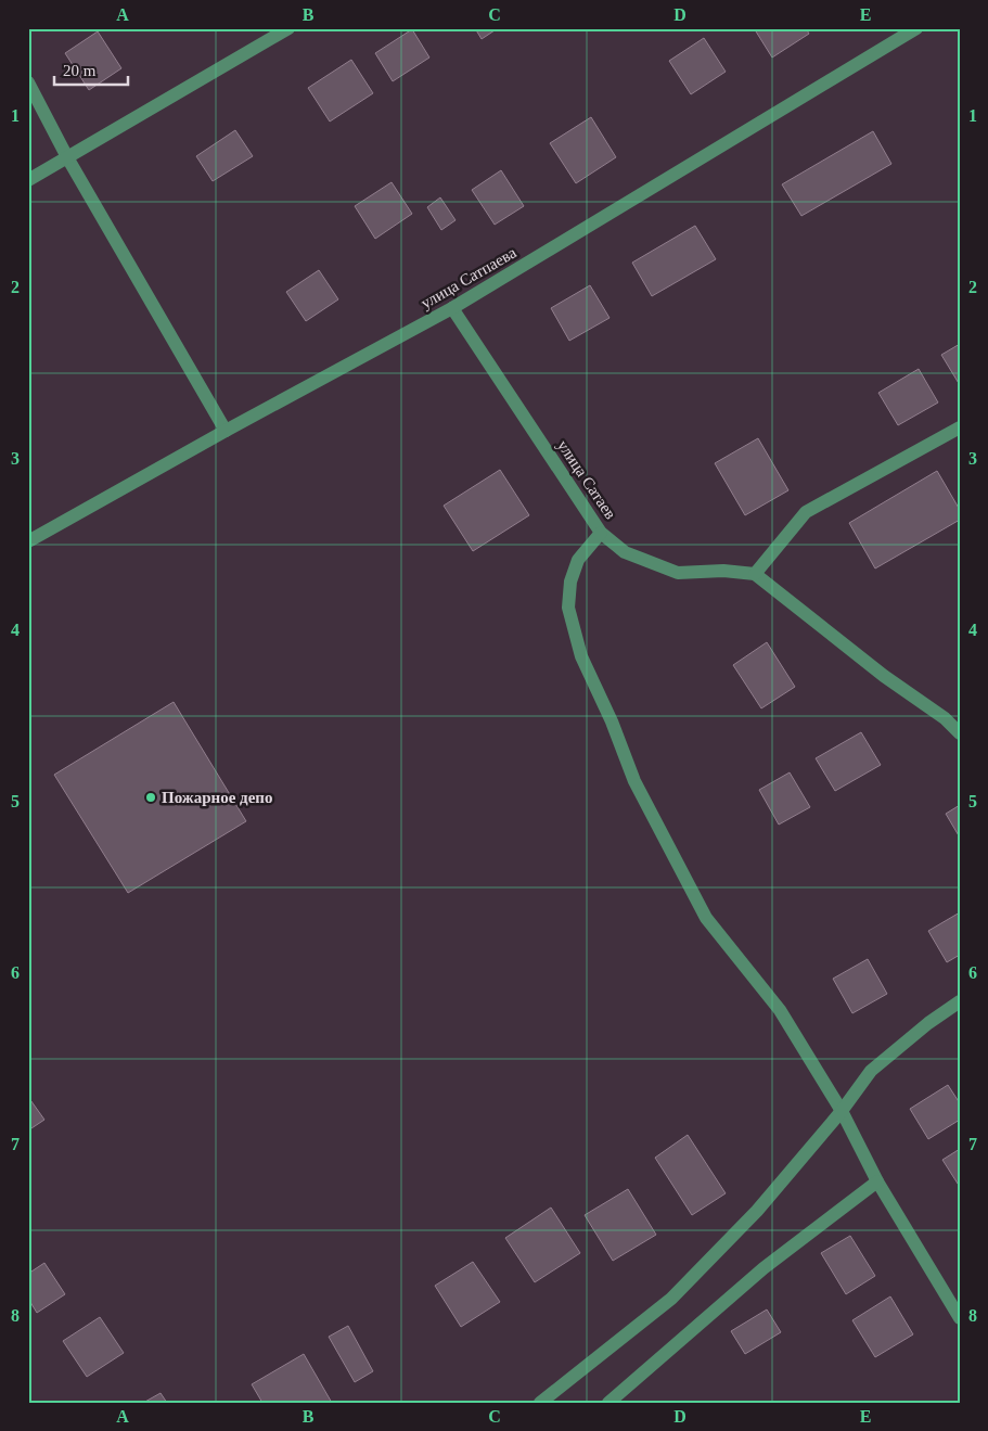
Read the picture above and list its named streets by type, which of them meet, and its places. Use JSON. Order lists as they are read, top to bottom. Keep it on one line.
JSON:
{"streets":{"street":["улица Сатпаева","улица Сатаев"]},"crossings":[["улица Сатпаева","улица Сатаев"]],"places":["Пожарное депо"],"scale_bar":"20 m","grid":{"columns":["A","B","C","D","E"],"rows":["1","2","3","4","5","6","7","8"]}}
